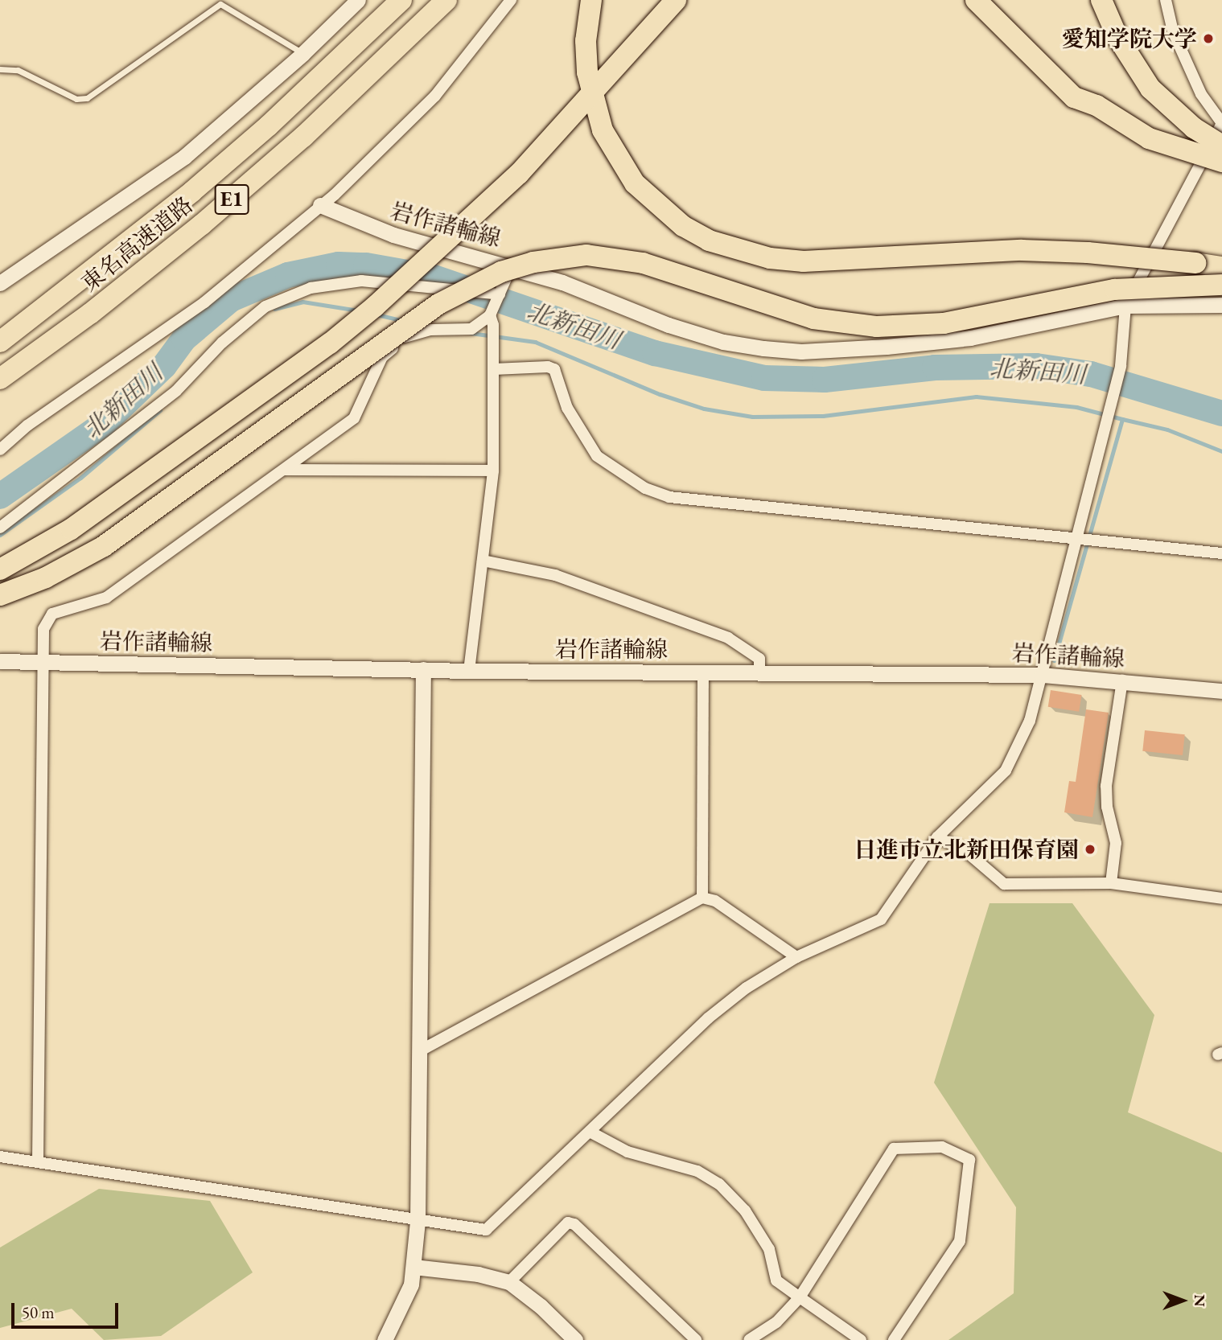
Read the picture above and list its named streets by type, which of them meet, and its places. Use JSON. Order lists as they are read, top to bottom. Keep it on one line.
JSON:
{"streets":{"highway":["E1","東名高速道路"],"main road":["岩作諸輪線"]},"water":["北新田川"],"places":["愛知学院大学","日進市立北新田保育園"],"scale_bar":"50 m","north":"right"}
